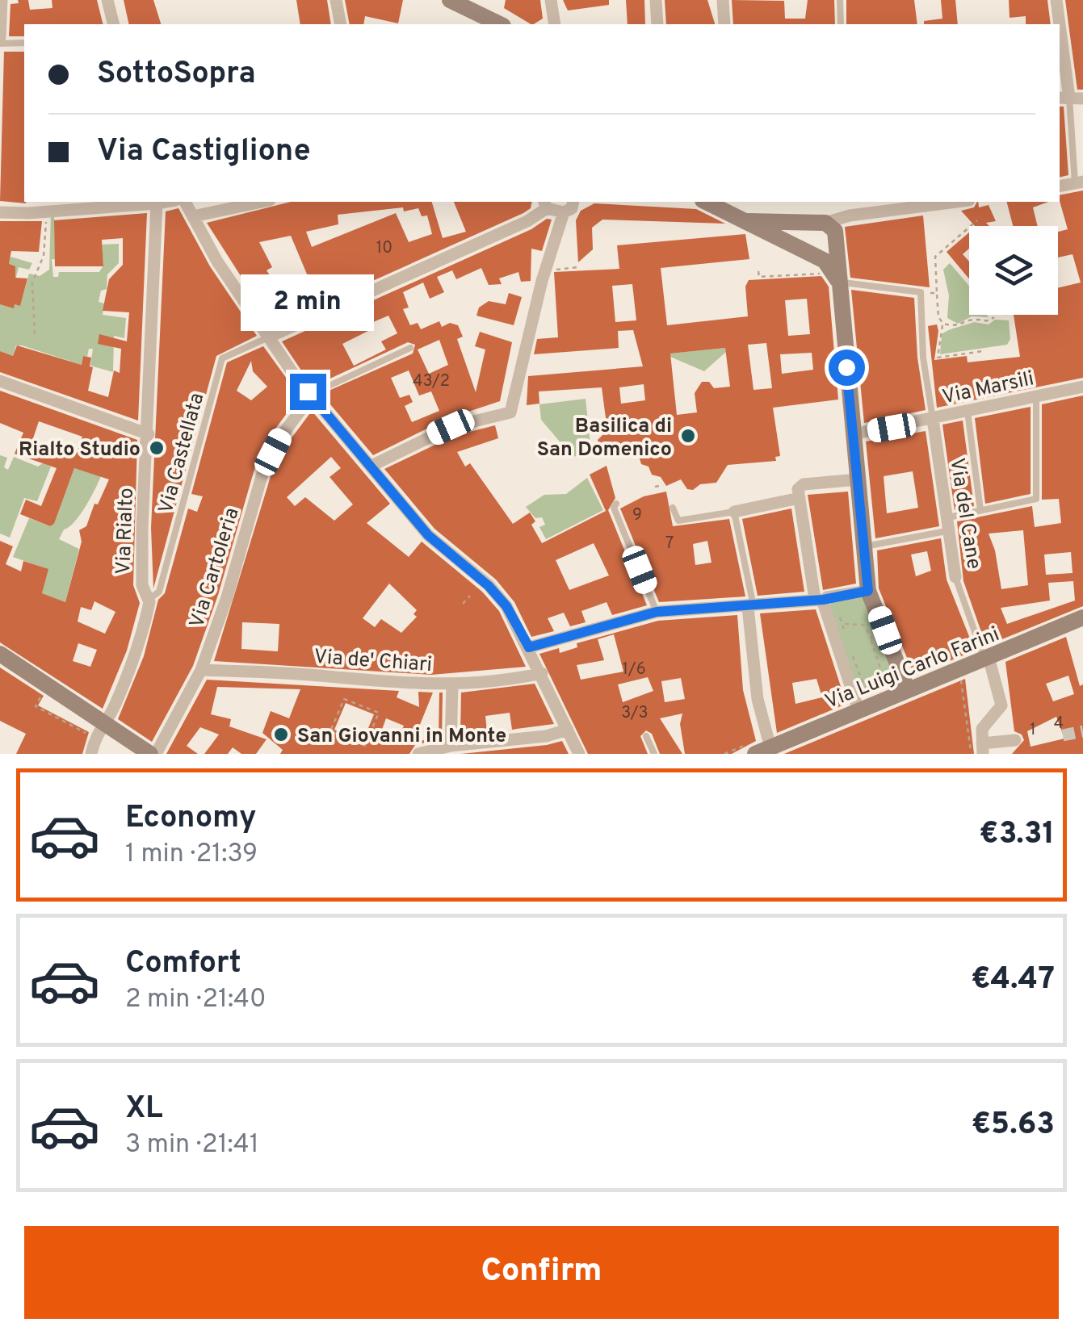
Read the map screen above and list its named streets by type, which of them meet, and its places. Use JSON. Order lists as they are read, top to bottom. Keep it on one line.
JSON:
{"streets":{"street":["Via Marsili","Via del Cane","Via Rialto","Via Cartoleria","Via de' Chiari","Via Luigi Carlo Farini"],"lane":["Via Castellata"]},"crossings":[["Via Marsili","Via del Cane"],["Via Castellata","Via Rialto"],["Via del Cane","Via Luigi Carlo Farini"],["Via Cartoleria","Via de' Chiari"]],"places":["Basilica di San Domenico","Rialto Studio","San Giovanni in Monte"],"house_numbers":["10","43/2","9","7","1/6","3/3","4","1"],"page":{"banner":["SottoSopra","Via Castiglione"],"bubble":"2 min","list":[{"name":"Economy","note":"1 min · 21:39","value":"€3.31"},{"name":"Comfort","note":"2 min · 21:40","value":"€4.47"},{"name":"XL","note":"3 min · 21:41","value":"€5.63"}],"buttons":"Confirm"}}
